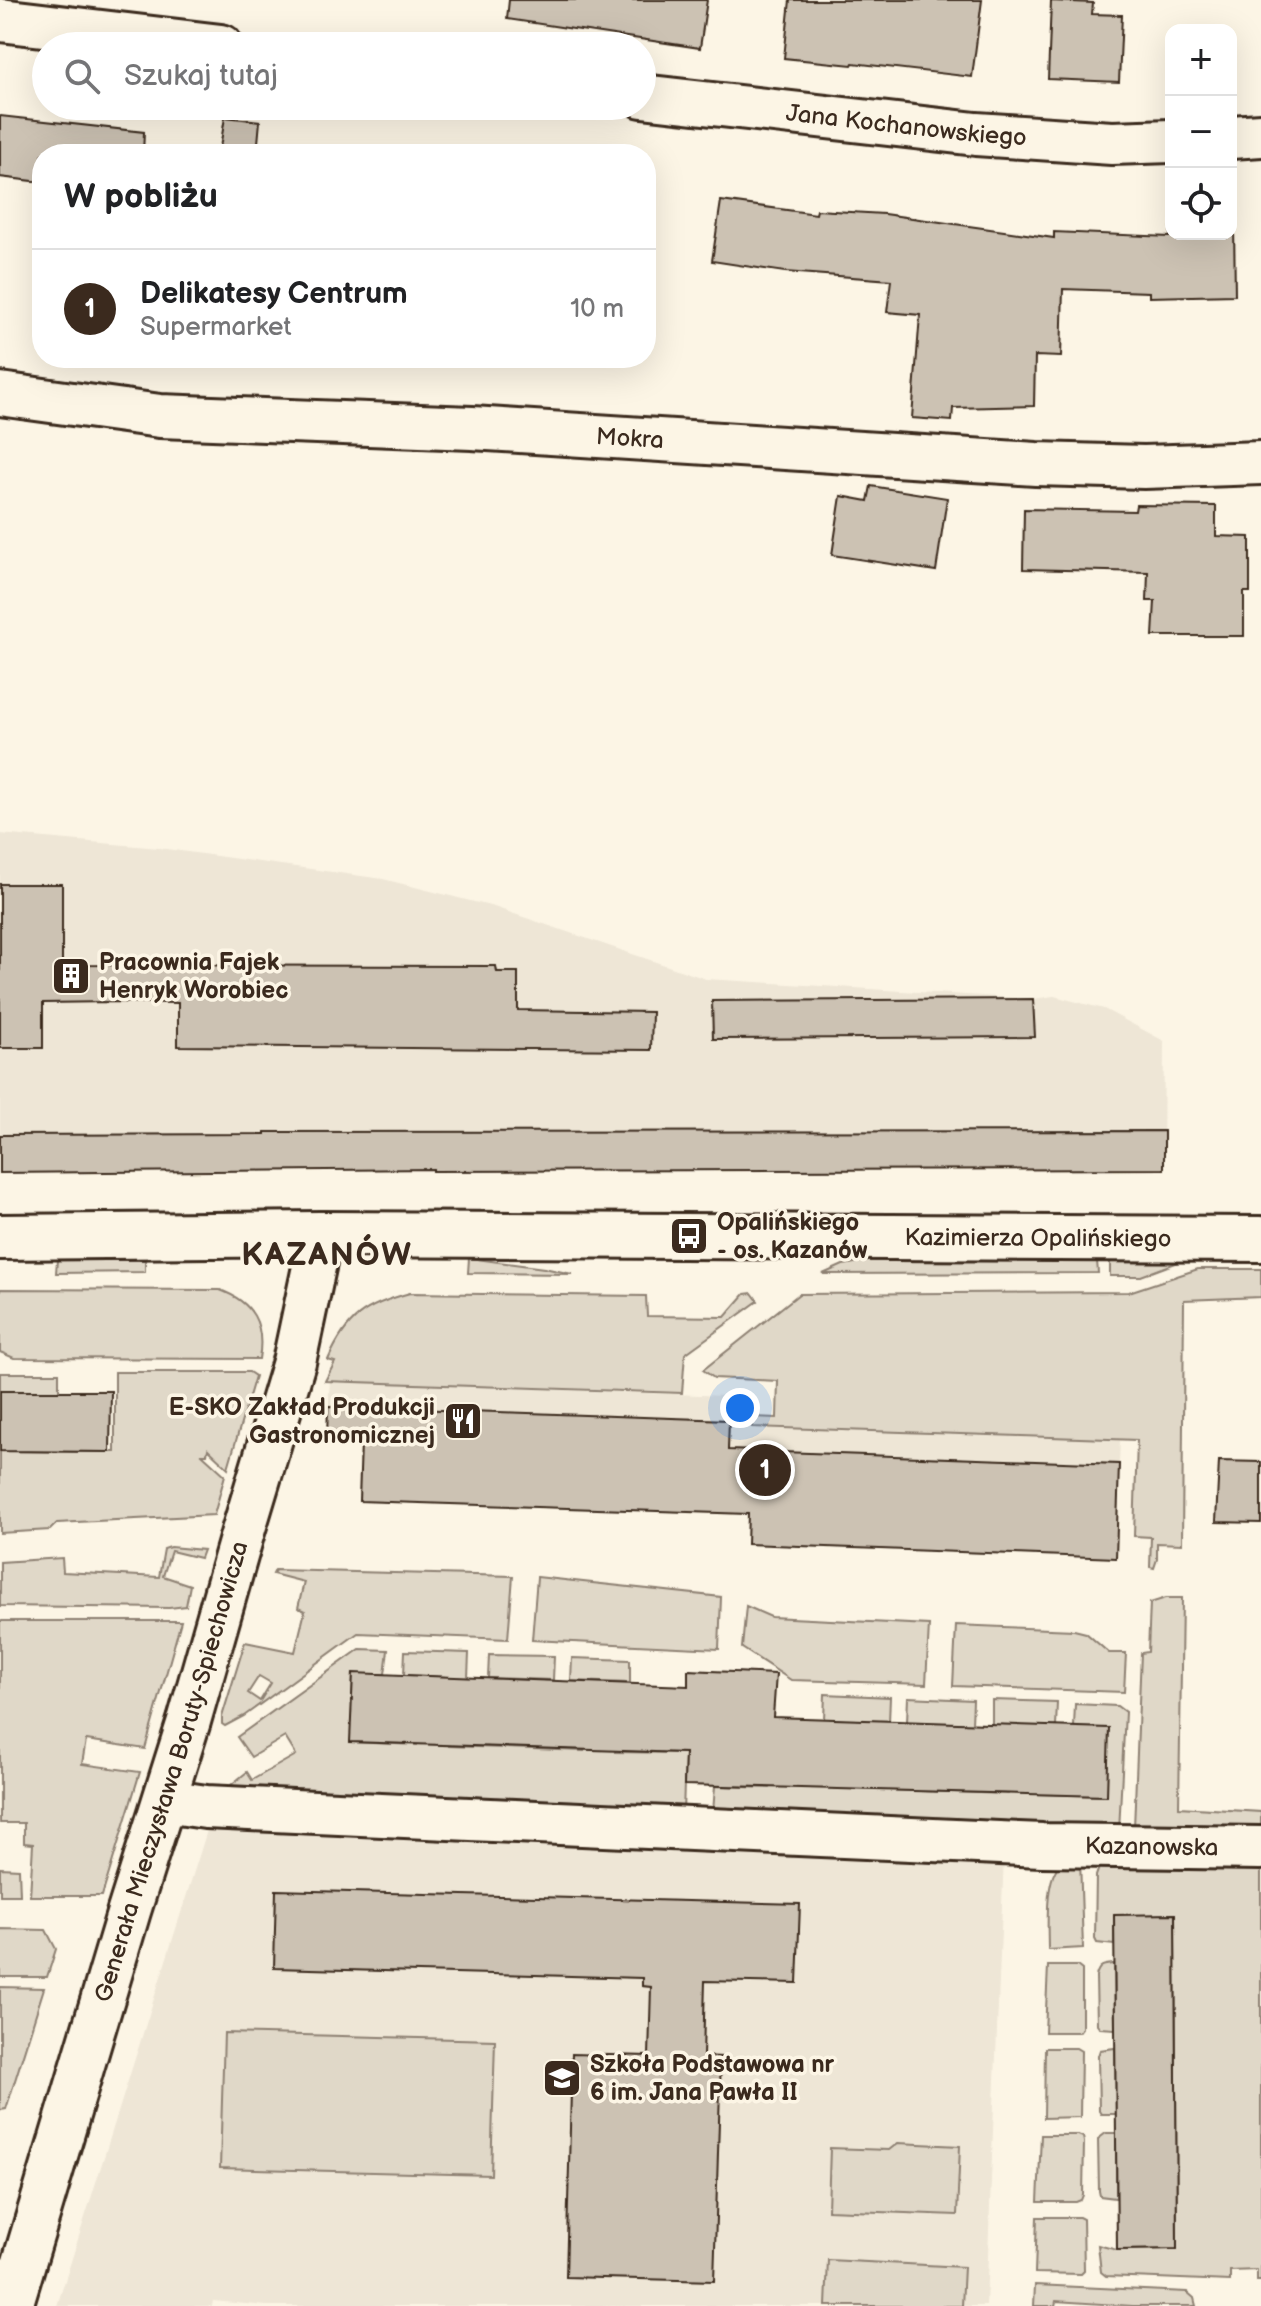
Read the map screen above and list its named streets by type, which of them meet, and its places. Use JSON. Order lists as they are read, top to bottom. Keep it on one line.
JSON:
{"streets":{"street":["Jana Kochanowskiego","Mokra","Kazimierza Opalińskiego","Generała Mieczysława Boruty-Spiechowicza","Kazanowska"]},"crossings":[["Kazimierza Opalińskiego","Generała Mieczysława Boruty-Spiechowicza"],["Generała Mieczysława Boruty-Spiechowicza","Kazanowska"]],"districts":["KAZANÓW"],"places":{"building":["Pracownia Fajek Henryk Worobiec"],"bus stop":["Opalińskiego - os. Kazanów"],"restaurant":["E-SKO Zakład Produkcji Gastronomicznej"],"school or university":["Szkoła Podstawowa nr 6 im. Jana Pawła II"]},"page":{"map_buttons":["+","−"],"search":"Szukaj tutaj","heading":"W pobliżu","list":[{"mark":"1","name":"Delikatesy Centrum","note":"Supermarket","value":"10 m"}],"pins":"1"}}
